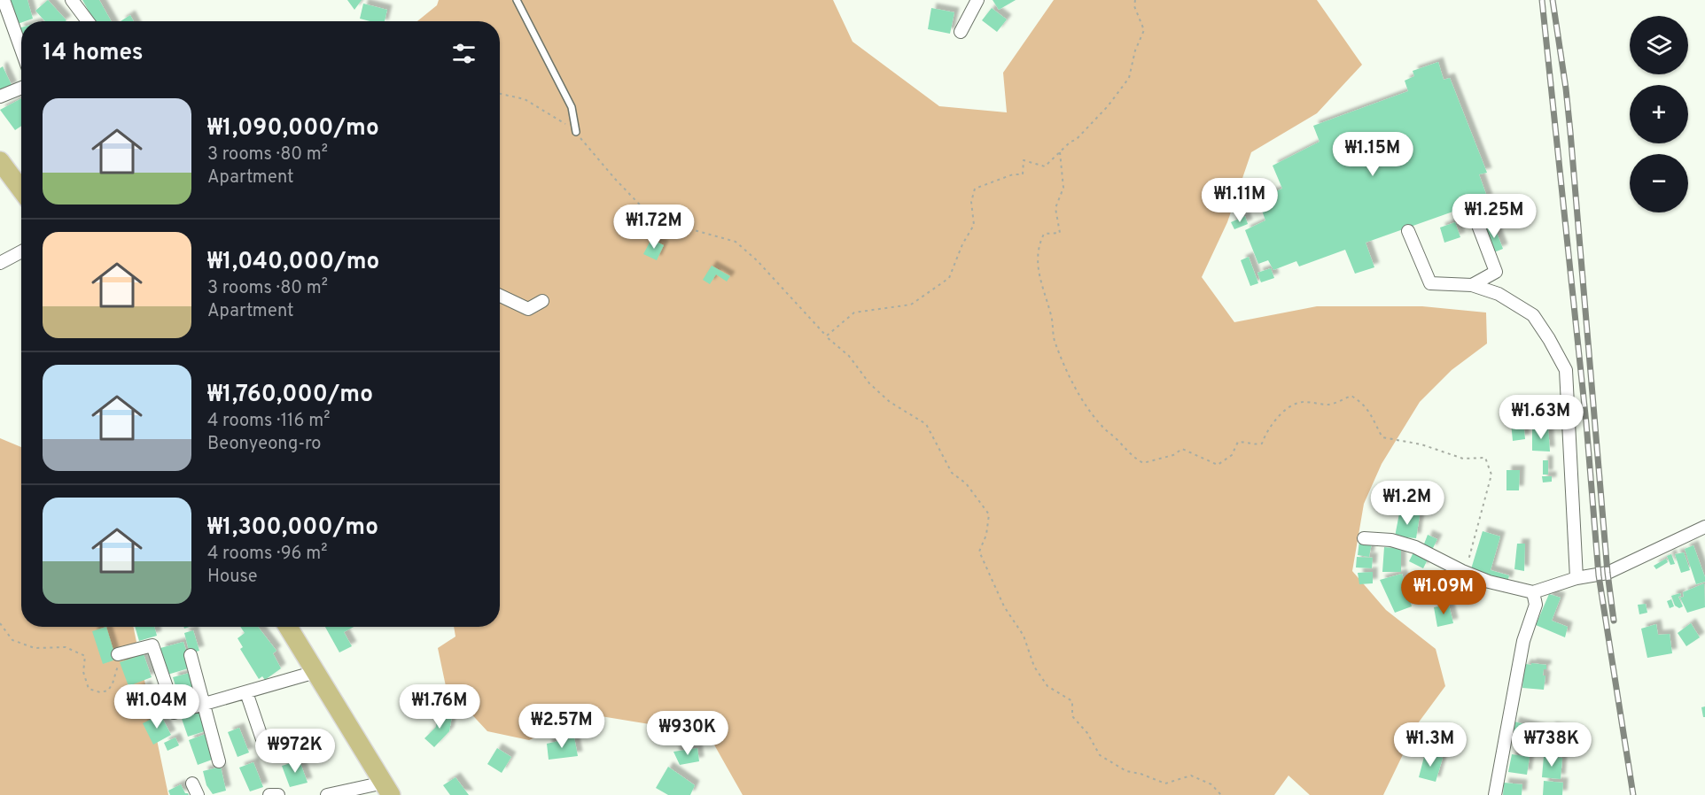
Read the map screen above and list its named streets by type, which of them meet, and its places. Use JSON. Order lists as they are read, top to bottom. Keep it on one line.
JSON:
{"page":{"map_buttons":["+","−"],"heading":"14 homes","list":[{"name":"₩1,090,000/mo","note":"3 rooms · 80 m² · Apartment"},{"name":"₩1,040,000/mo","note":"3 rooms · 80 m² · Apartment"},{"name":"₩1,760,000/mo","note":"4 rooms · 116 m² · Beonyeong-ro"},{"name":"₩1,300,000/mo","note":"4 rooms · 96 m² · House"}],"price":["₩1.15M","₩1.11M","₩1.25M","₩1.72M","₩1.63M","₩1.2M","₩1.09M","₩1.04M","₩1.76M","₩2.57M","₩930K","₩1.3M","₩738K","₩972K"]}}
